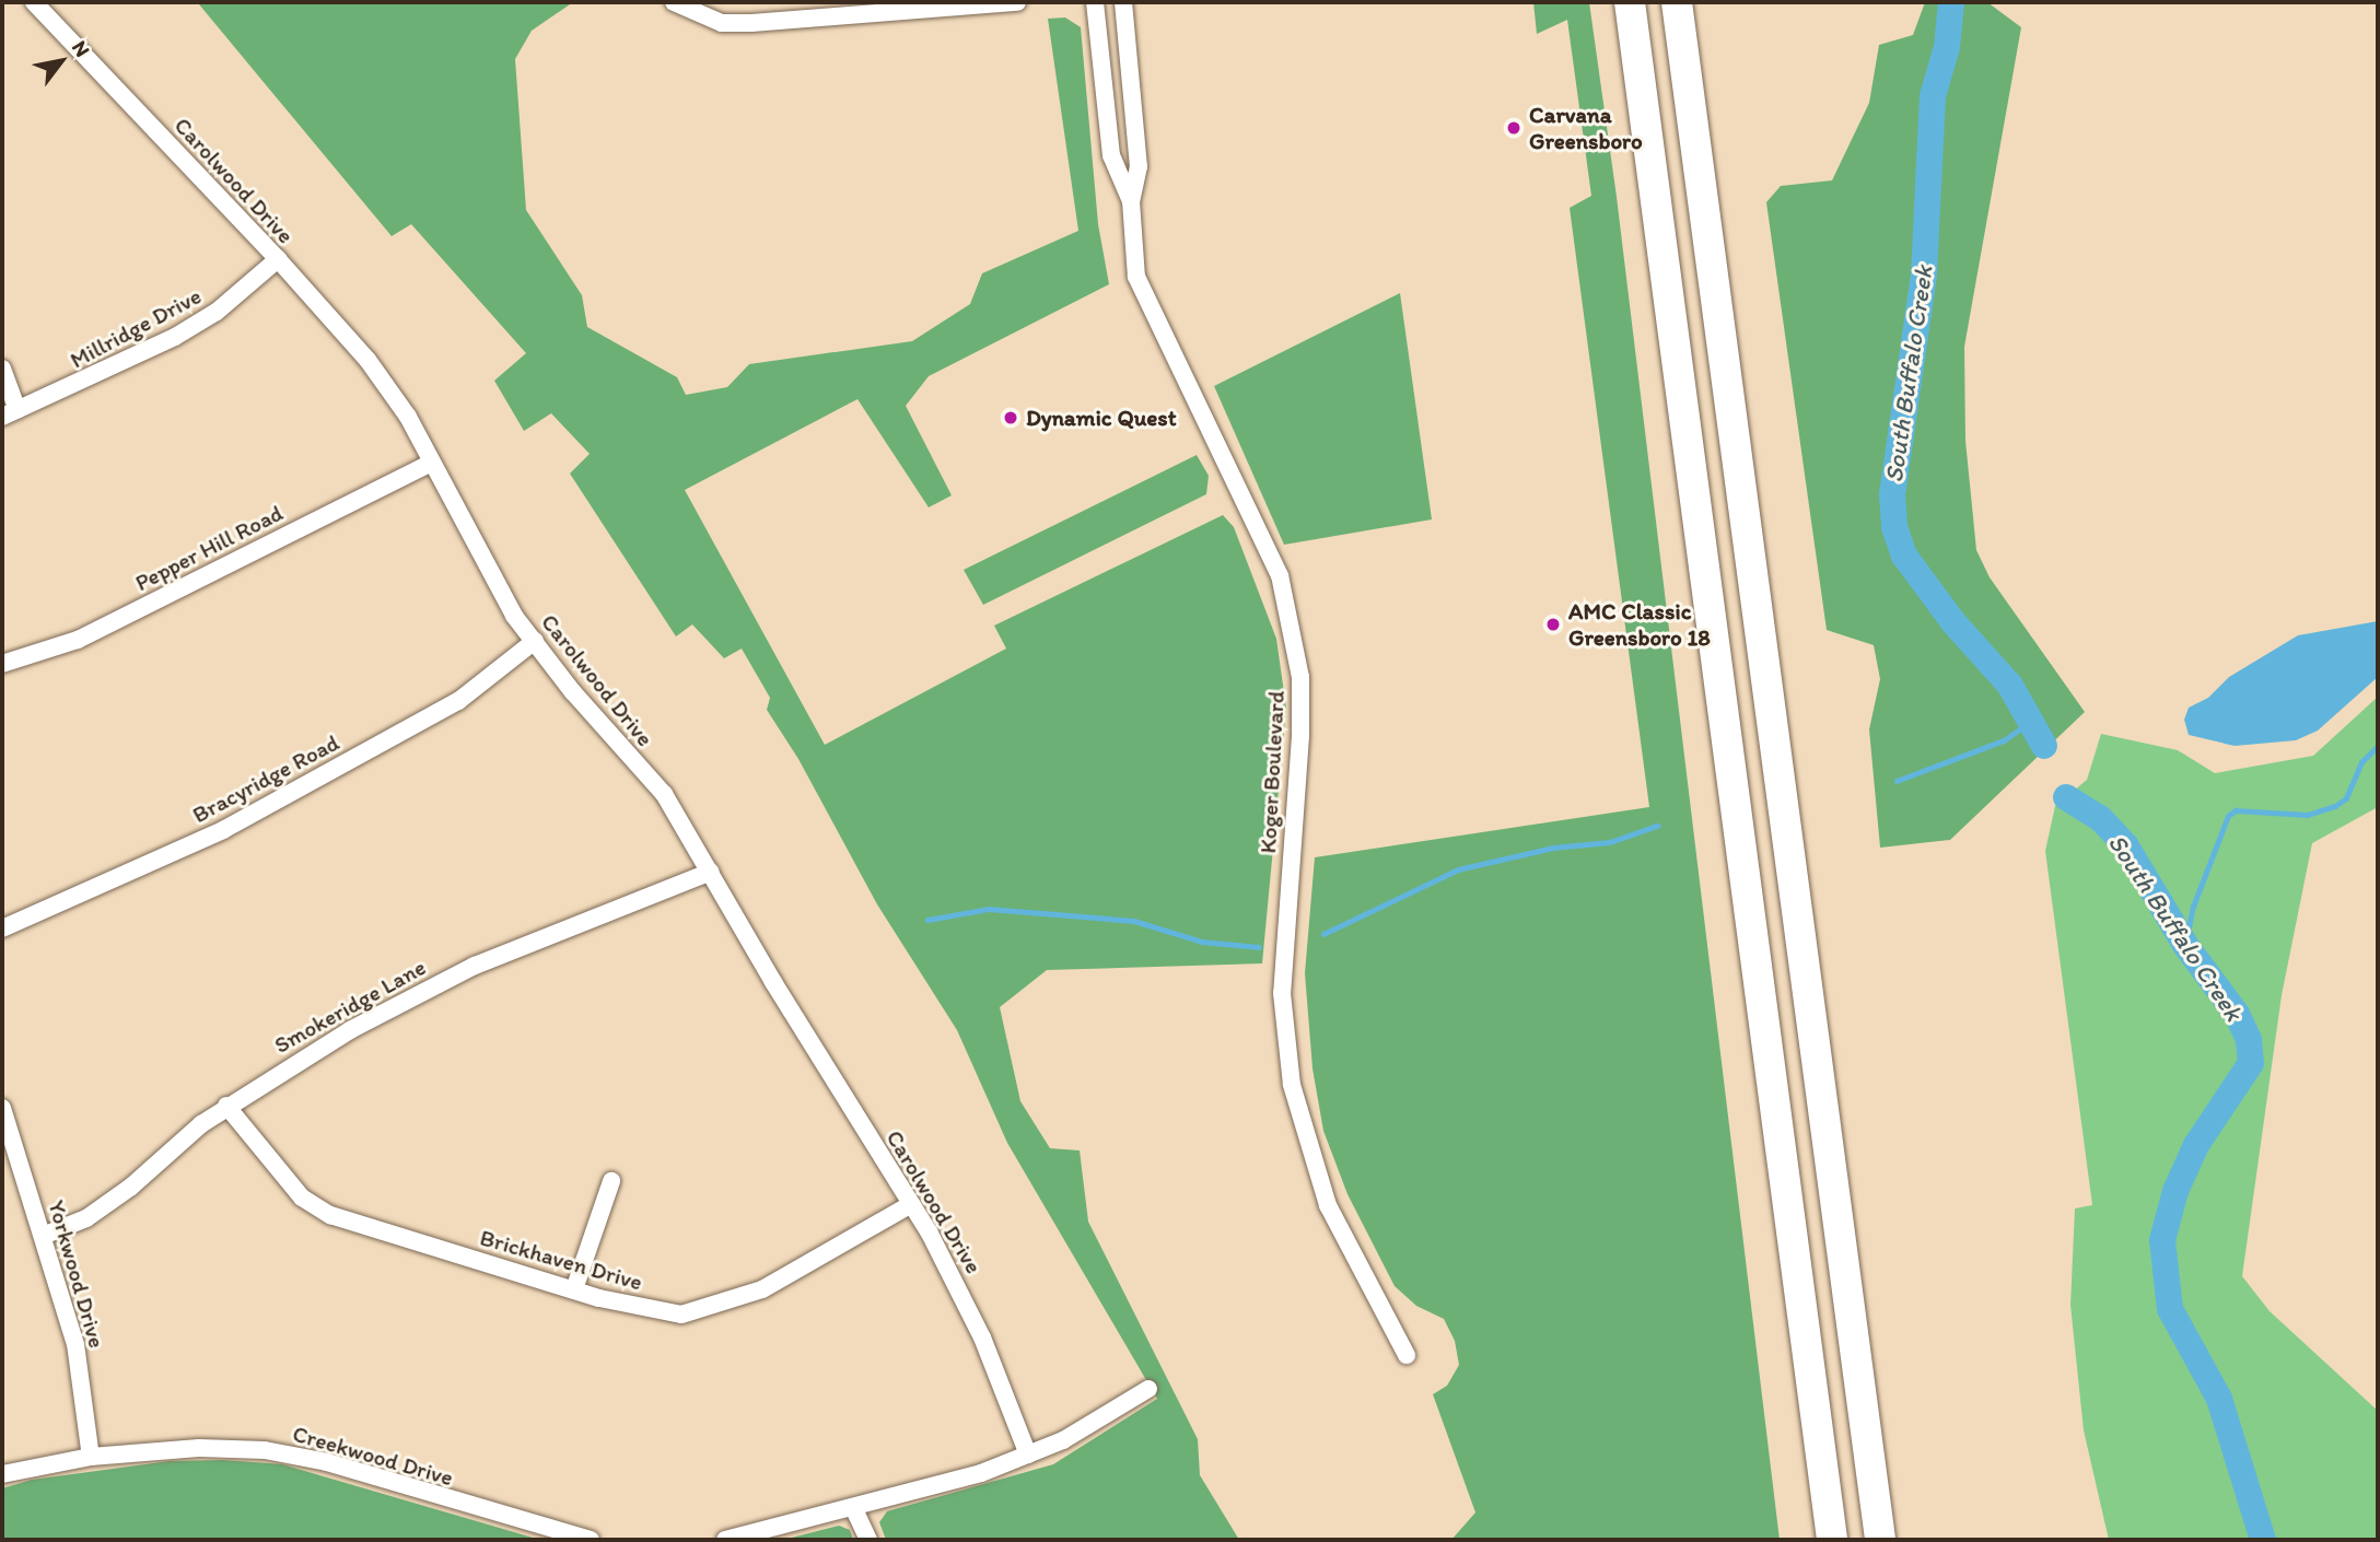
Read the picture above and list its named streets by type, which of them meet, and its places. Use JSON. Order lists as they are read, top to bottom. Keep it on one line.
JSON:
{"streets":{"street":["Carolwood Drive","Millridge Drive","Pepper Hill Road","Koger Boulevard","Bracyridge Road","Smokeridge Lane","Brickhaven Drive","Yorkwood Drive","Creekwood Drive"]},"crossings":[["Carolwood Drive","Millridge Drive"],["Carolwood Drive","Pepper Hill Road"],["Carolwood Drive","Bracyridge Road"],["Carolwood Drive","Smokeridge Lane"],["Carolwood Drive","Brickhaven Drive"],["Smokeridge Lane","Brickhaven Drive"],["Smokeridge Lane","Yorkwood Drive"],["Yorkwood Drive","Creekwood Drive"]],"water":["South Buffalo Creek"],"places":["Carvana Greensboro","Dynamic Quest","AMC Classic Greensboro 18"],"north":"top right"}
